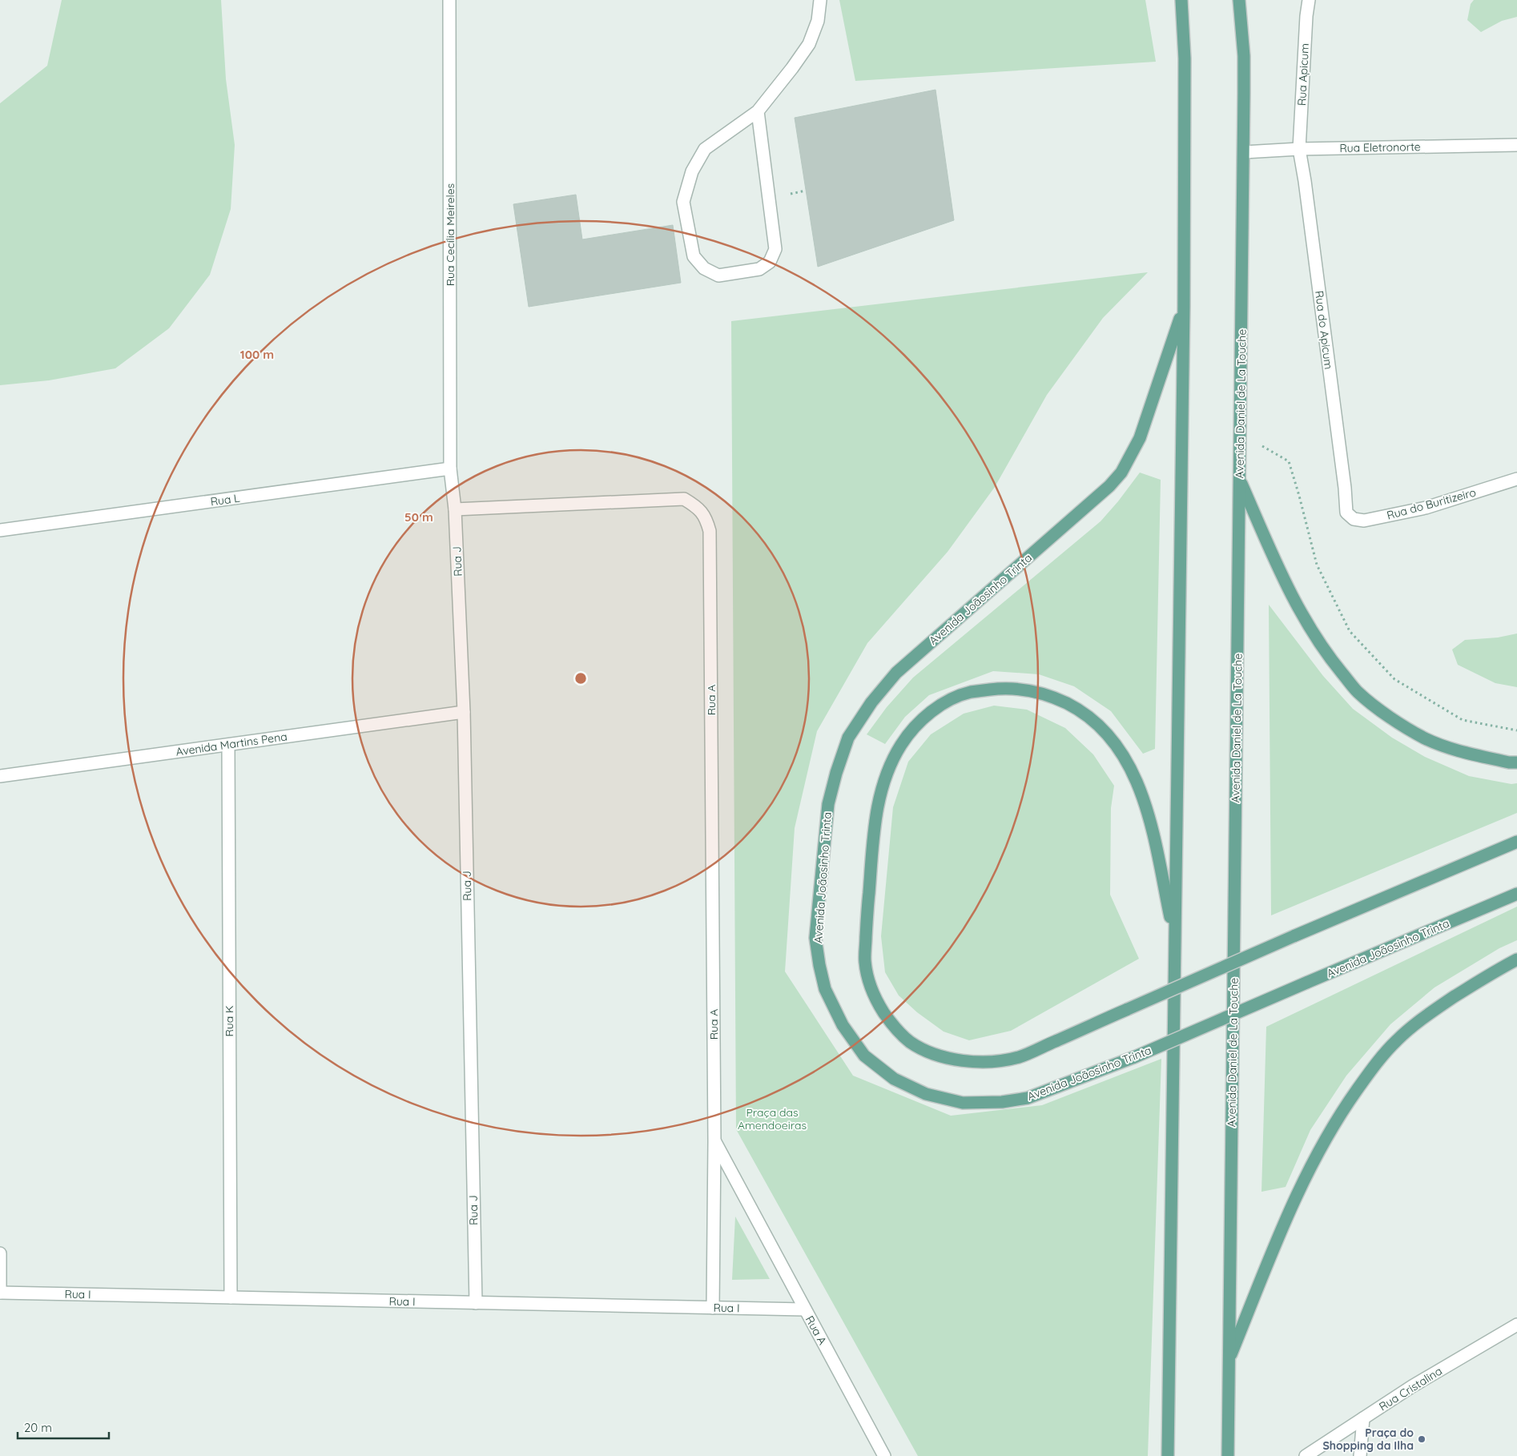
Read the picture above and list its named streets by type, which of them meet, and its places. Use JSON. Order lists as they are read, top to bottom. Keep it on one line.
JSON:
{"streets":{"main road":["Avenida Daniel de La Touche","Avenida Joãosinho Trinta"],"street":["Rua Apicum","Rua Eletronorte","Rua Cecília Meireles","Rua do Apicum","Rua L","Rua do Buritizeiro","Rua J","Rua A","Avenida Martins Pena","Rua K","Rua I","Rua Cristalina"]},"crossings":[["Rua Apicum","Rua Eletronorte"],["Rua Apicum","Rua do Apicum"],["Rua Eletronorte","Rua do Apicum"],["Rua Eletronorte","Avenida Daniel de La Touche"],["Rua Cecília Meireles","Rua L"],["Rua Cecília Meireles","Rua J"],["Rua do Apicum","Rua do Buritizeiro"],["Rua L","Rua J"],["Rua J","Rua A"],["Rua J","Avenida Martins Pena"],["Rua J","Rua I"],["Rua A","Rua I"],["Avenida Martins Pena","Rua K"],["Rua K","Rua I"]],"parks":["Praça das Amendoeiras"],"places":["Praça do Shopping da Ilha"],"scale_bar":"20 m","rings":["100 m","50 m"]}
